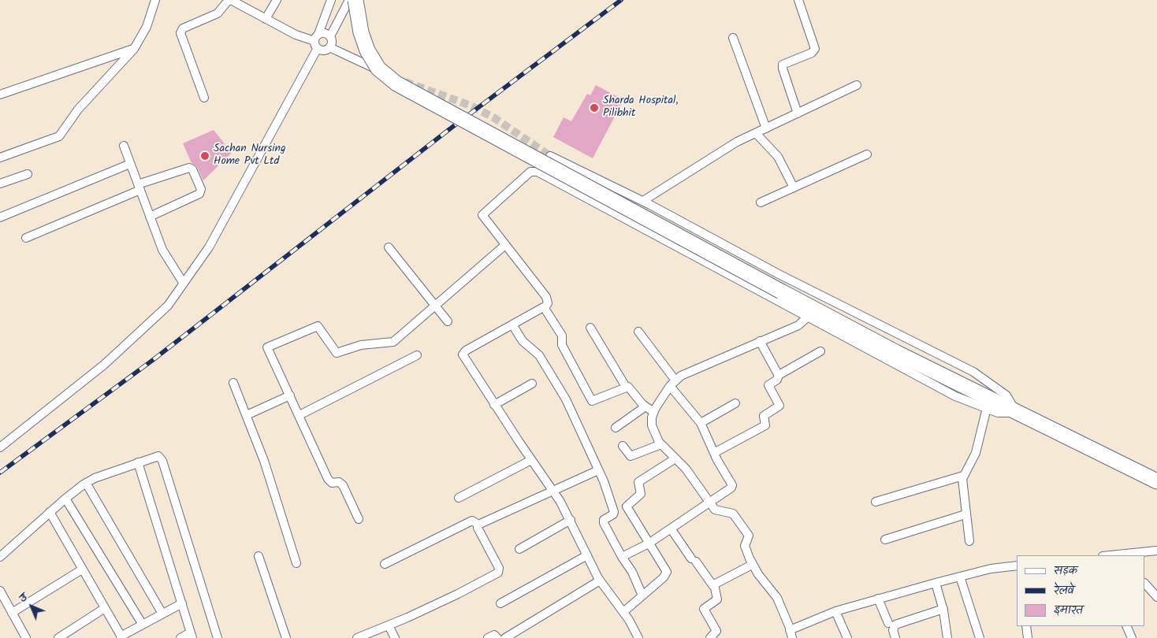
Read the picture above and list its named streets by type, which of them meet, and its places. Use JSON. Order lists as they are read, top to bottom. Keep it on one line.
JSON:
{"places":["Sharda Hospital, Pilibhit","Sachan Nursing Home Pvt Ltd"],"legend":["सड़क","रेलवे","इमारत"],"north":"top left"}
